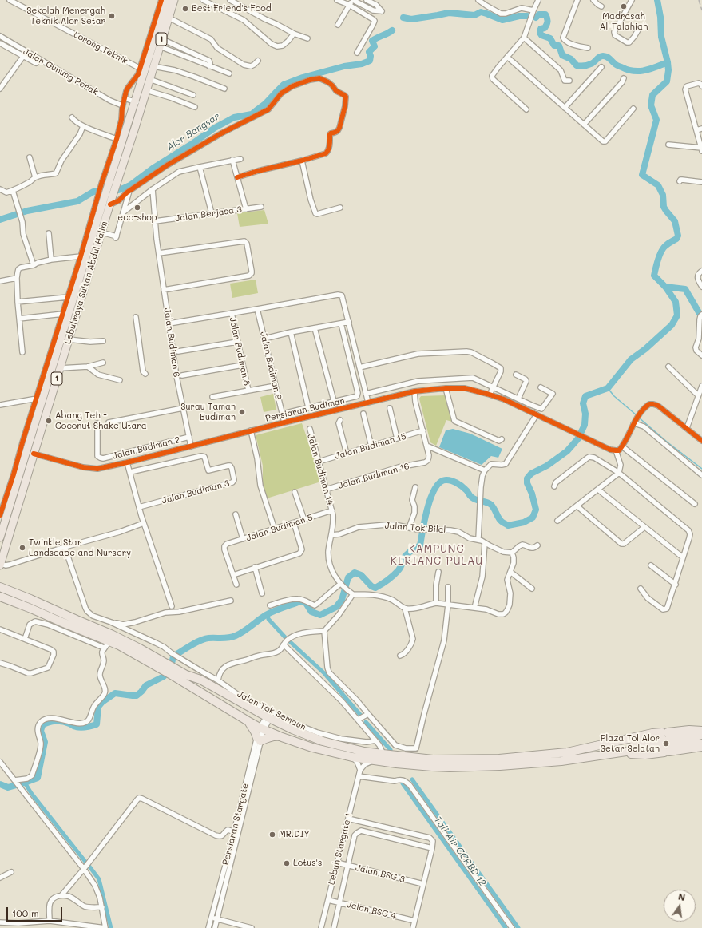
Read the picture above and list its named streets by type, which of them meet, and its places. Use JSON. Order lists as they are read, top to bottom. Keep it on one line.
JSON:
{"streets":{"main road":["1","Lebuhraya Sultan Abdul Halim"],"street":["Lorong Teknik","Jalan Gunung Perak","Jalan Berjasa 3","Jalan Budiman 6","Jalan Budiman 8","Jalan Budiman 9","Persiaran Budiman","Jalan Budiman 15","Jalan Budiman 2","Jalan Budiman 14","Jalan Budiman 16","Jalan Budiman 3","Jalan Budiman 5","Jalan Tok Bilal","Jalan Tok Semaun","Persiaran Stargate","Lebuh Stargate 1","Jalan BSG 3","Jalan BSG 4"]},"crossings":[["Jalan Berjasa 3","Jalan Budiman 6"],["Lebuhraya Sultan Abdul Halim","Persiaran Budiman"],["Jalan Budiman 6","Persiaran Budiman"],["Jalan Budiman 6","Jalan Budiman 2"],["Jalan Budiman 9","Persiaran Budiman"],["Persiaran Budiman","Jalan Budiman 16"],["Jalan Budiman 15","Jalan Budiman 14"],["Jalan Budiman 15","Jalan Budiman 16"],["Jalan Budiman 14","Jalan Budiman 16"],["Jalan Budiman 14","Jalan Budiman 5"],["Jalan Budiman 14","Jalan Tok Bilal"],["Lebuh Stargate 1","Jalan BSG 3"],["Lebuh Stargate 1","Jalan BSG 4"]],"districts":["KAMPUNG KERIANG PULAU"],"water":["Alor Bangsar","Tali Air CCRBD 12"],"places":["Madrasah Al-Falahiah","Best Friend's Food","Sekolah Menengah Teknik Alor Setar","eco-shop","Surau Taman Budiman","Abang Teh - Coconut Shake Utara","Twinkle Star Landscape and Nursery","Plaza Tol Alor Setar Selatan","MR.DIY","Lotus's"],"scale_bar":"100 m","north":"top"}
